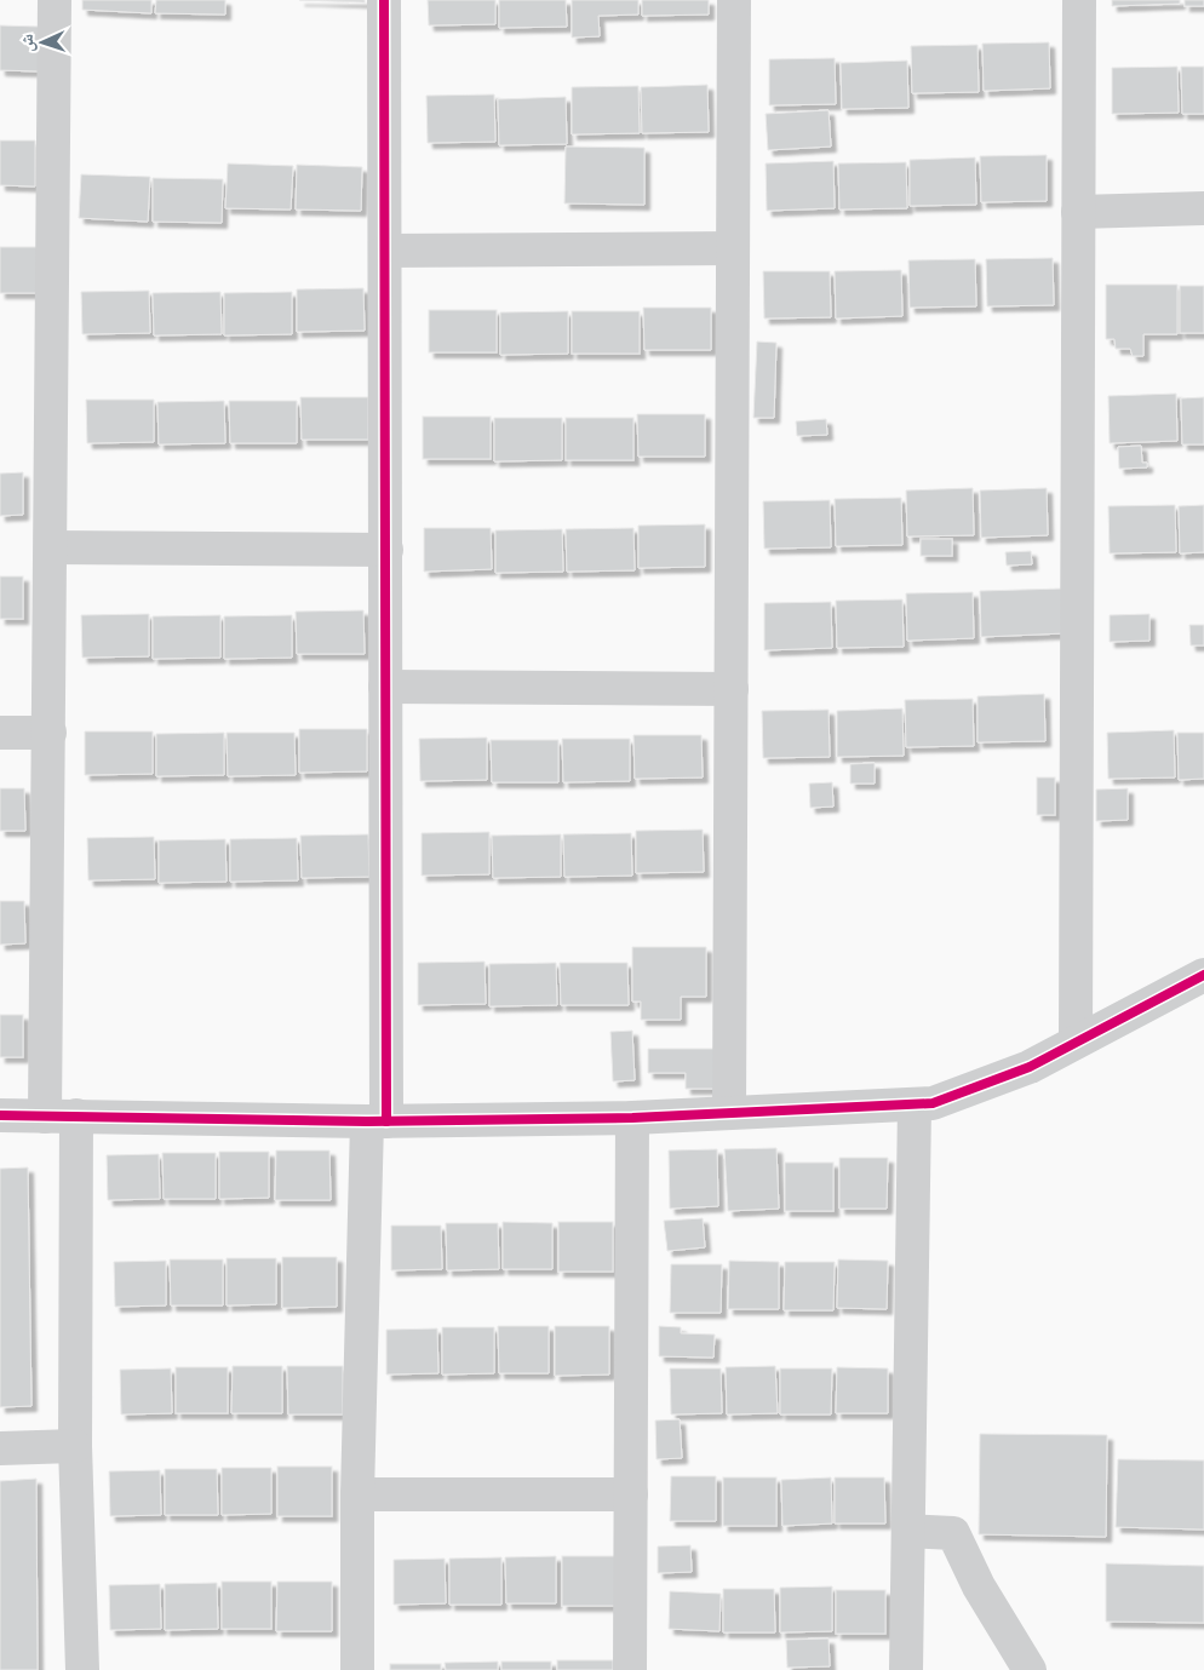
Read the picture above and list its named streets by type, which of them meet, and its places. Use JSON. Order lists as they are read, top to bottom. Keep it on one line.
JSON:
{"north":"left"}
